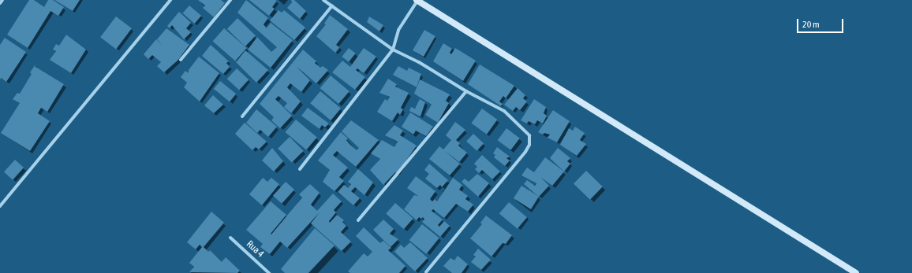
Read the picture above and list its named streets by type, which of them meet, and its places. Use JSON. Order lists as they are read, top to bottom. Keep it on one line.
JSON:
{"streets":{"street":["Rua 4"]},"scale_bar":"20 m"}
